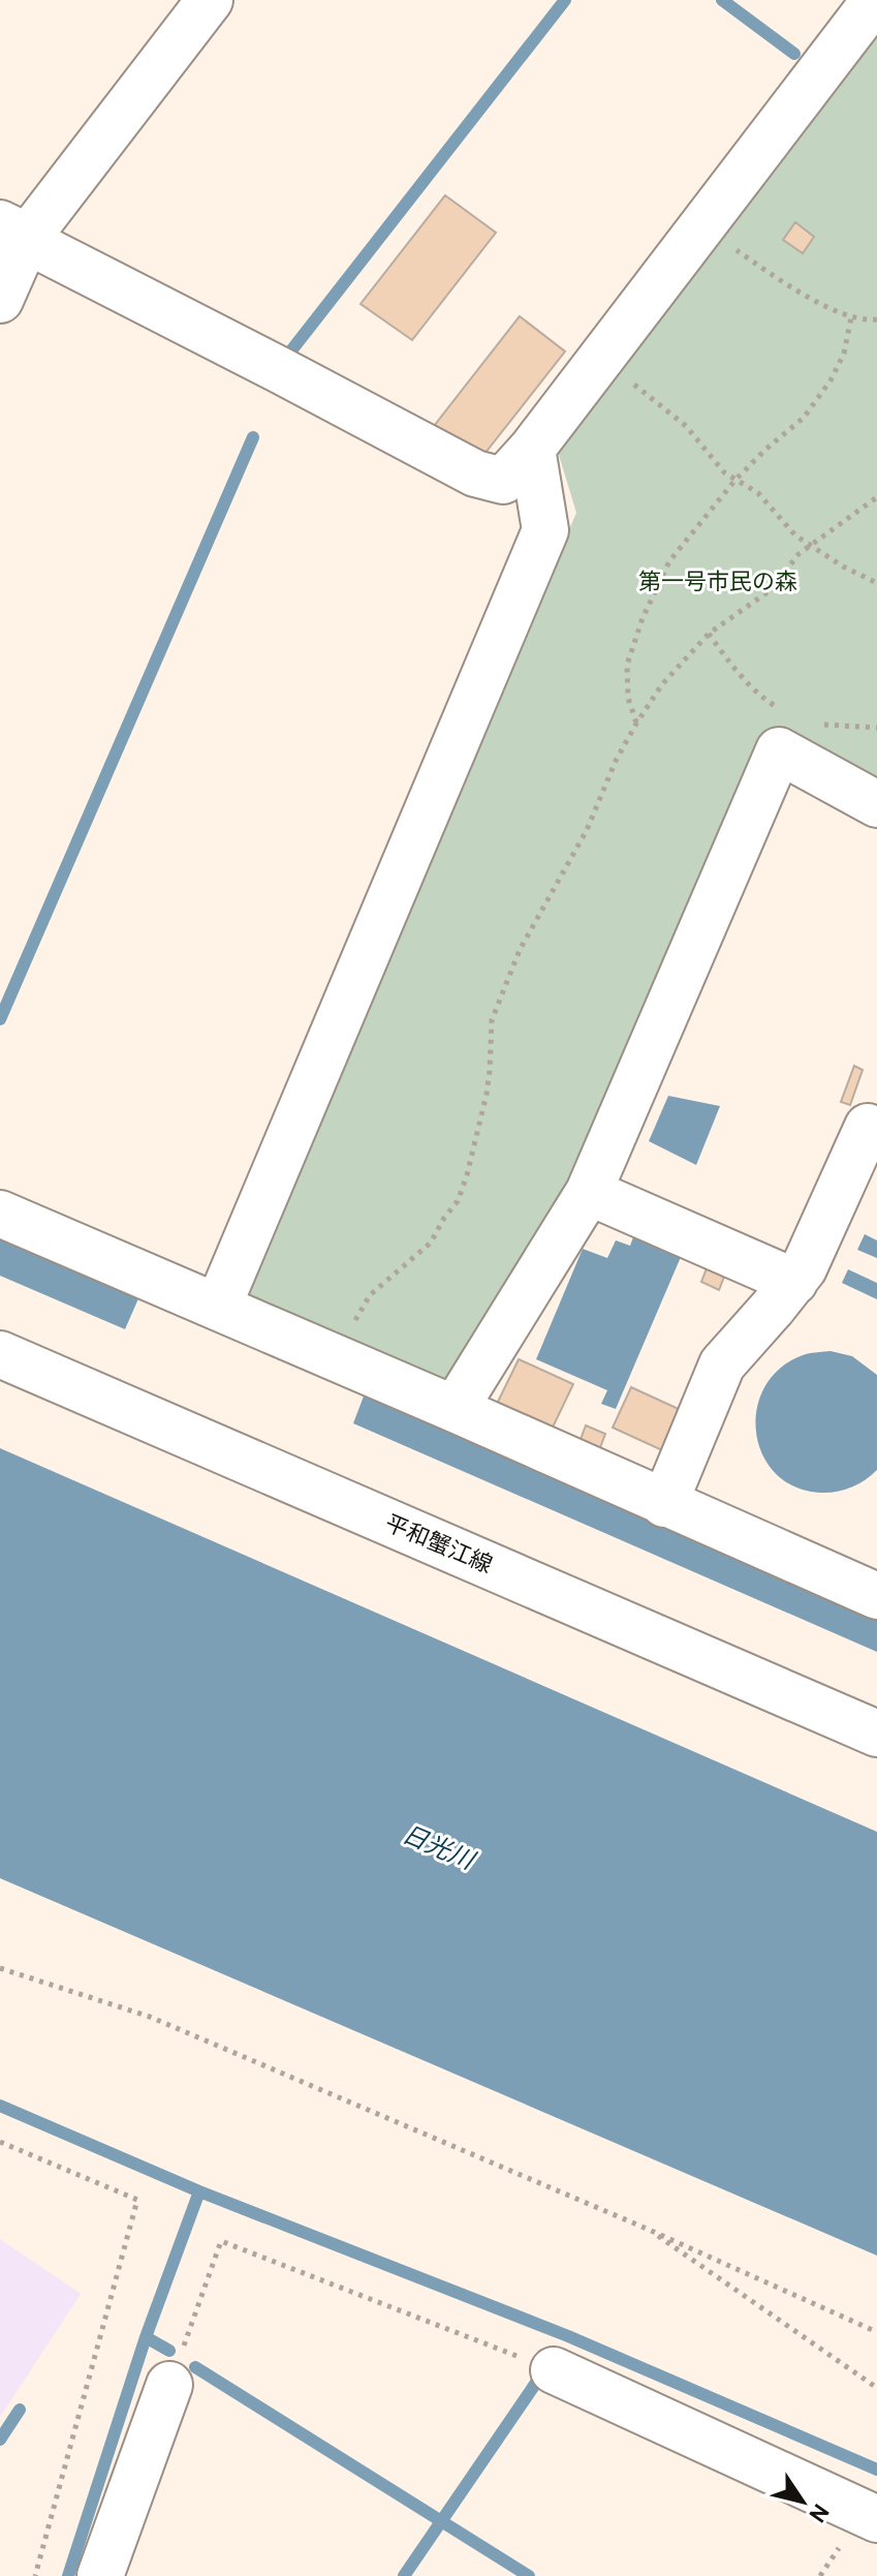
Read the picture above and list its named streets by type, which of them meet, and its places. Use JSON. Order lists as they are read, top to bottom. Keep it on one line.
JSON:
{"streets":{"street":["平和蟹江線"]},"water":["日光川"],"parks":["第一号市民の森"],"north":"bottom right"}
